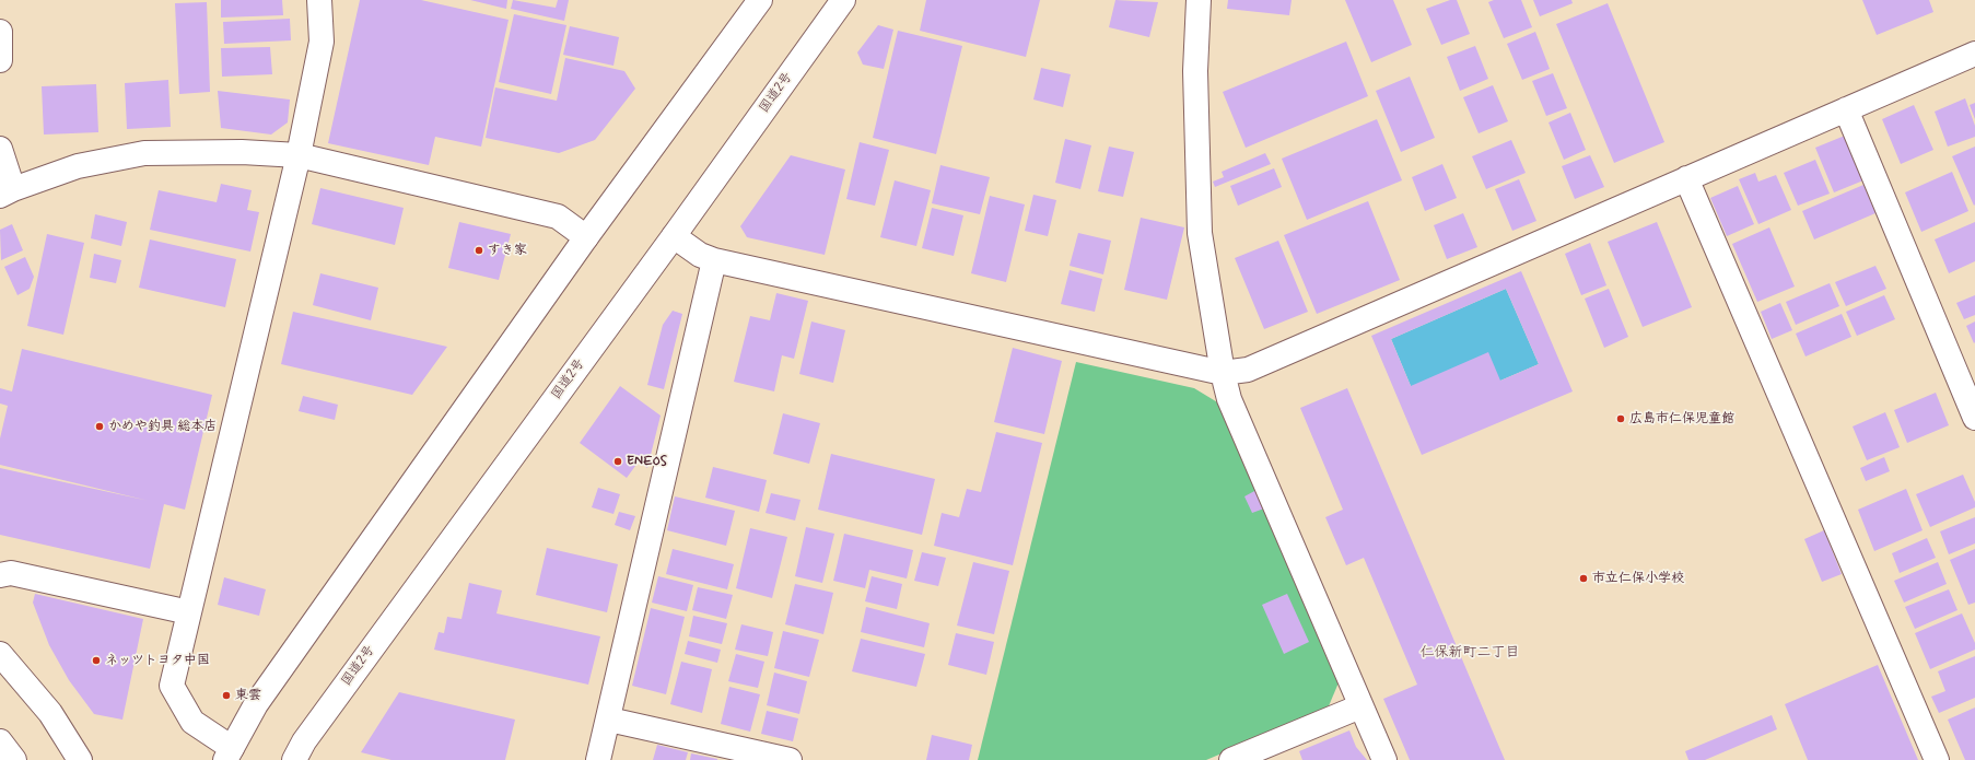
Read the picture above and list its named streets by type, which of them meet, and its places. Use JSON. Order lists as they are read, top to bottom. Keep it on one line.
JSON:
{"streets":{"main road":["国道2号"]},"districts":["仁保新町二丁目"],"places":["すき家","広島市仁保児童館","かめや釣具 総本店","ENEOS","市立仁保小学校","ネッツトヨタ中国","東雲"]}
